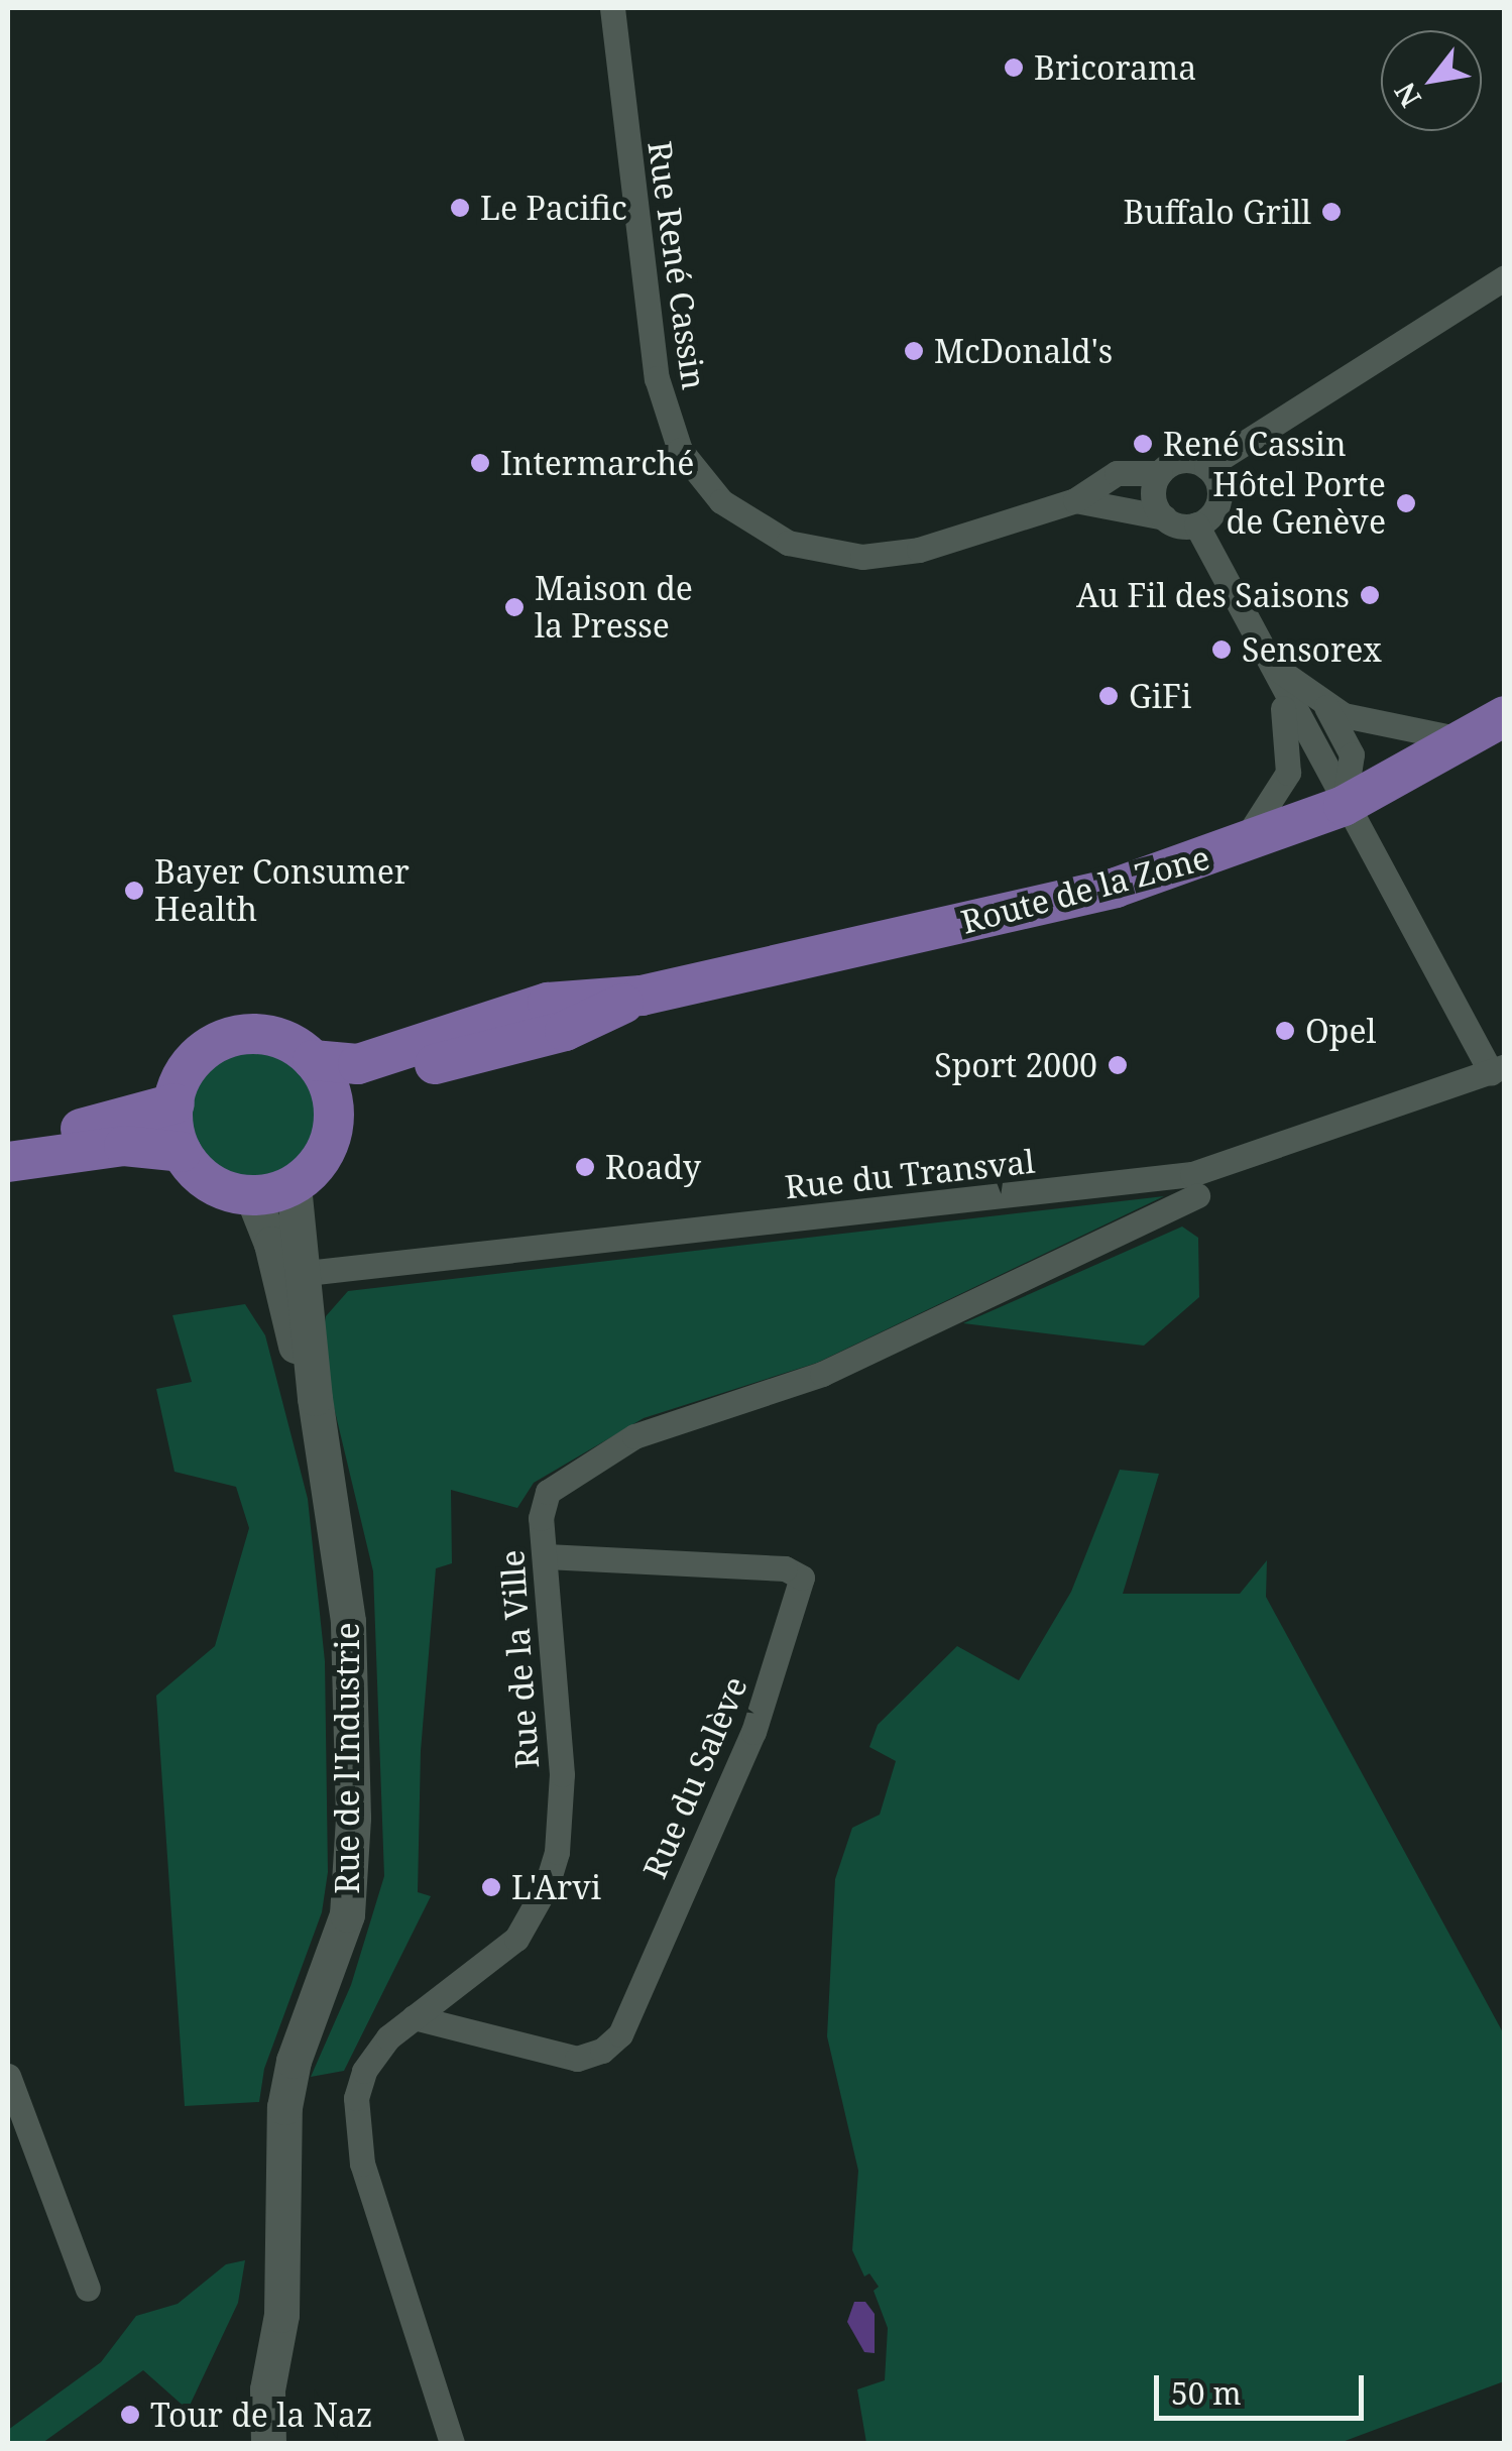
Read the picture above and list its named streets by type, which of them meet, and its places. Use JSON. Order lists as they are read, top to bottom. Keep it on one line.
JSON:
{"streets":{"main road":["Route de la Zone"],"street":["Rue René Cassin","Rue du Transval","Rue de la Ville","Rue de l'Industrie","Rue du Salève"]},"crossings":[["Route de la Zone","Rue de l'Industrie"],["Rue du Transval","Rue de l'Industrie"],["Rue de la Ville","Rue du Salève"]],"places":["Bricorama","Le Pacific","Buffalo Grill","McDonald's","René Cassin","Intermarché","Hôtel Porte de Genève","Au Fil des Saisons","Maison de la Presse","Sensorex","GiFi","Bayer Consumer Health","Opel","Sport 2000","Roady","L'Arvi","Tour de la Naz"],"scale_bar":"50 m","north":"bottom left"}
